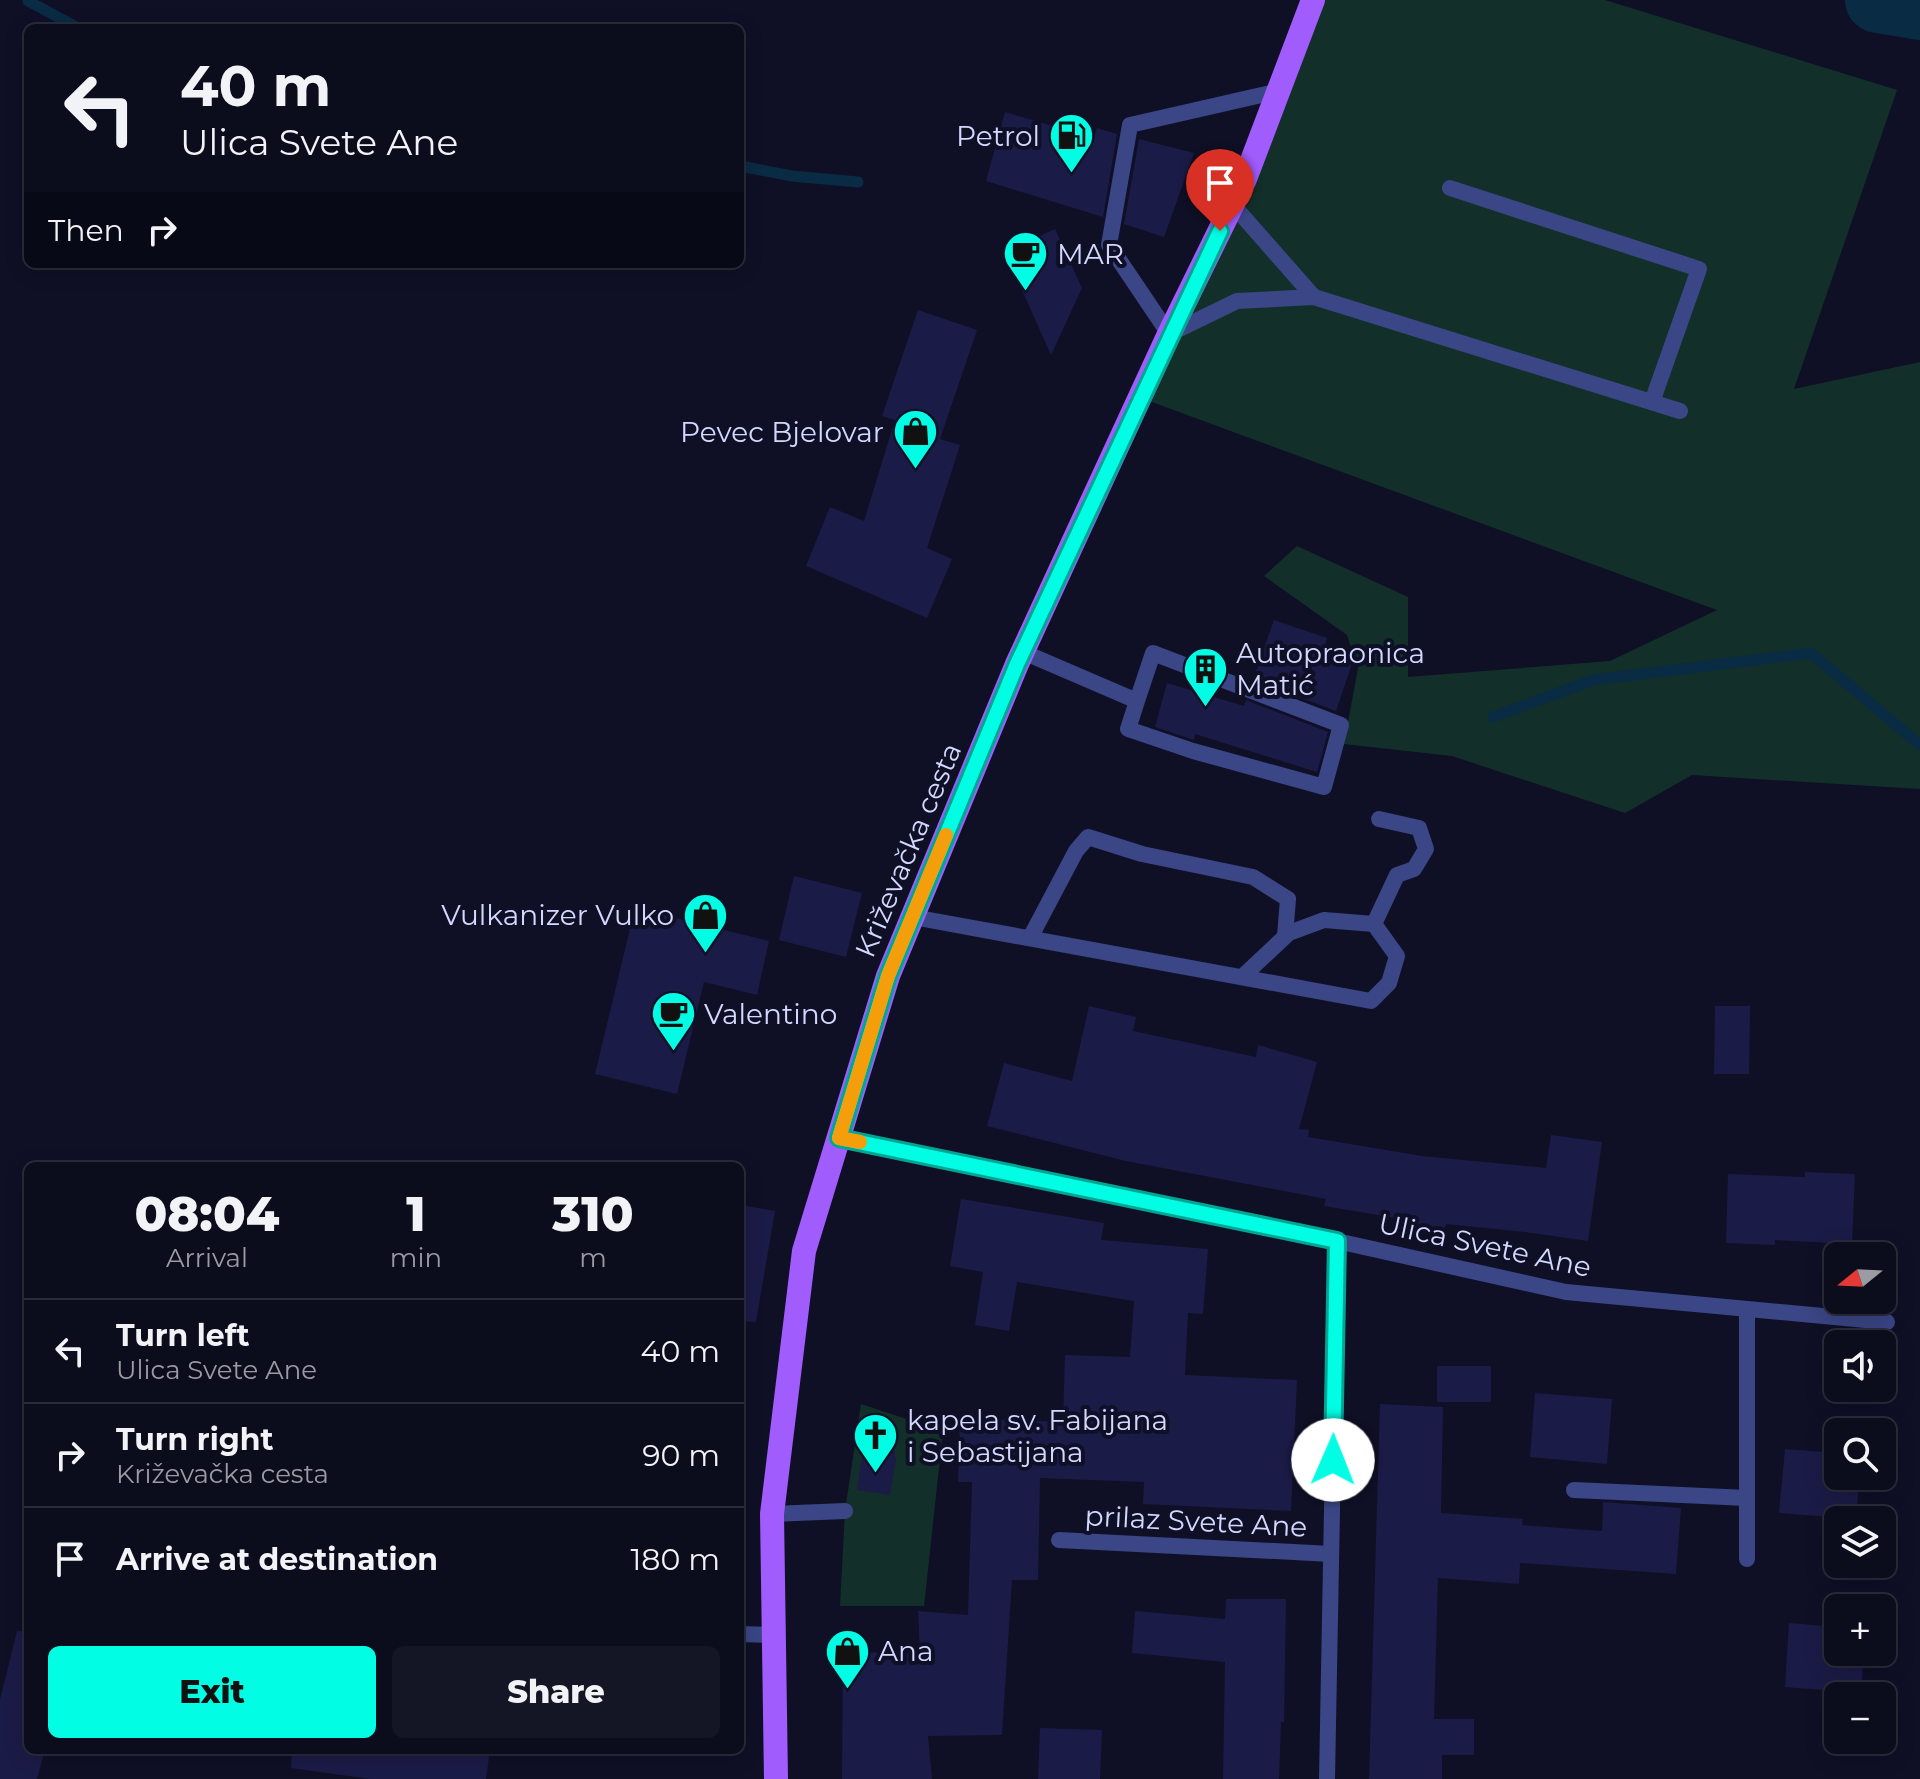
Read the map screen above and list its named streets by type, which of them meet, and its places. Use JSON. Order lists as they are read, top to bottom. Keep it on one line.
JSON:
{"streets":{"main road":["Križevačka cesta"],"street":["Ulica Svete Ane","prilaz Svete Ane"]},"crossings":[["Križevačka cesta","Ulica Svete Ane"],["Ulica Svete Ane","prilaz Svete Ane"]],"places":{"fuel station":["Petrol"],"cafe":["MAR","Valentino"],"shop":["Pevec Bjelovar","Vulkanizer Vulko","Ana"],"building":["Autopraonica Matić"],"church":["kapela sv. Fabijana i Sebastijana"]},"north":"left","page":{"turn":["40 m","Ulica Svete Ane"],"then":"Then","eta":["08:04","Arrival","1","min","310","m"],"map_buttons":["+","−"],"list":[{"name":"Turn left","note":"Ulica Svete Ane","value":"40 m"},{"name":"Turn right","note":"Križevačka cesta","value":"90 m"},{"name":"Arrive at destination","value":"180 m"}],"buttons":["Exit","Share"]}}
